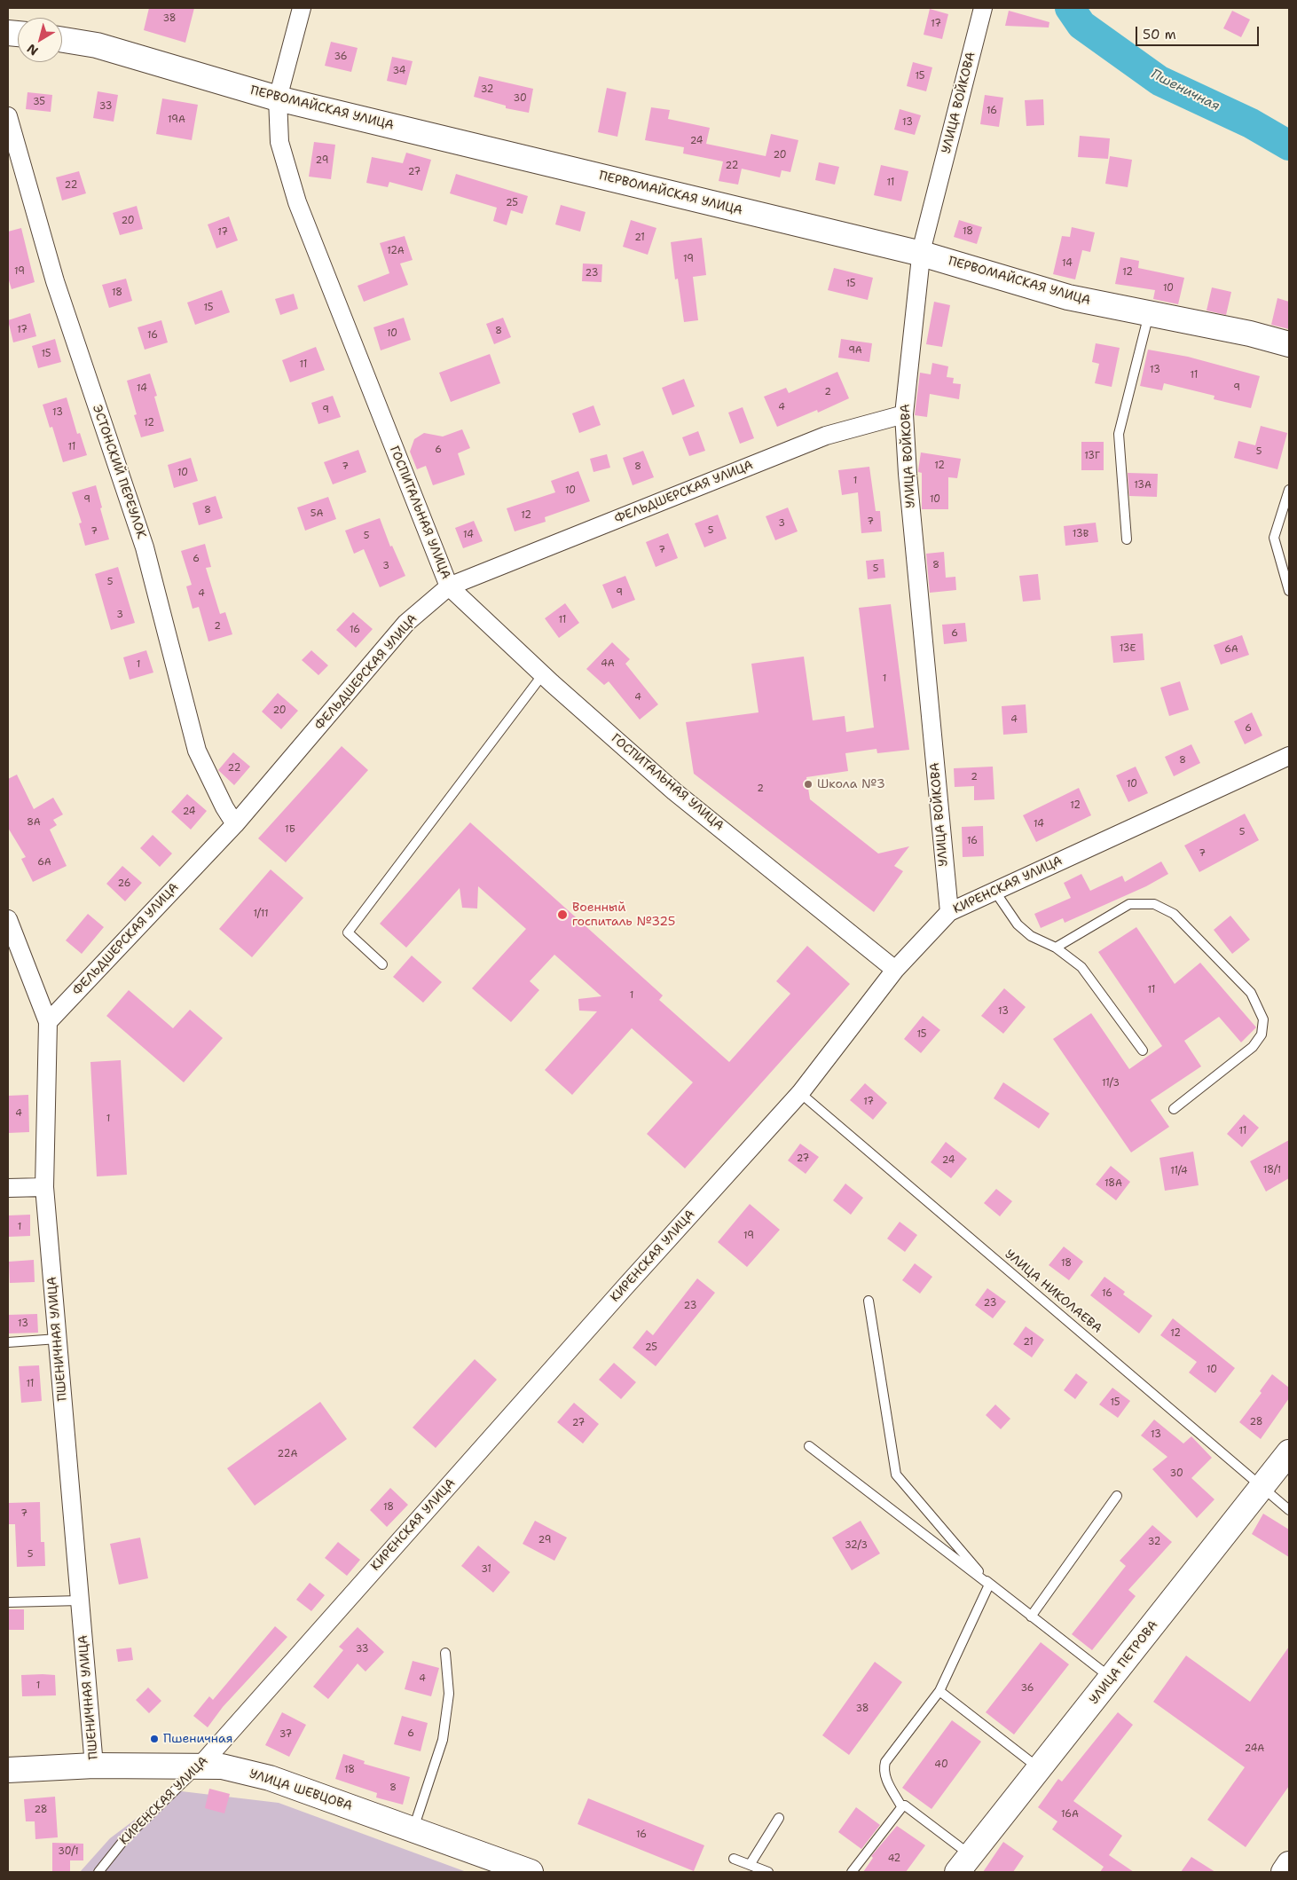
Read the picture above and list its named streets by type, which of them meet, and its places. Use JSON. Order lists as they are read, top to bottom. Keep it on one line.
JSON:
{"streets":{"street":["УЛИЦА ВОЙКОВА","ПЕРВОМАЙСКАЯ УЛИЦА","ЭСТОНСКИЙ ПЕРЕУЛОК","ФЕЛЬДШЕРСКАЯ УЛИЦА","ГОСПИТАЛЬНАЯ УЛИЦА","КИРЕНСКАЯ УЛИЦА","ПШЕНИЧНАЯ УЛИЦА","УЛИЦА ПЕТРОВА","УЛИЦА ШЕВЦОВА"],"lane":["УЛИЦА НИКОЛАЕВА"]},"crossings":[["УЛИЦА ВОЙКОВА","ПЕРВОМАЙСКАЯ УЛИЦА"],["УЛИЦА ВОЙКОВА","ФЕЛЬДШЕРСКАЯ УЛИЦА"],["УЛИЦА ВОЙКОВА","КИРЕНСКАЯ УЛИЦА"],["ПЕРВОМАЙСКАЯ УЛИЦА","ГОСПИТАЛЬНАЯ УЛИЦА"],["ЭСТОНСКИЙ ПЕРЕУЛОК","ФЕЛЬДШЕРСКАЯ УЛИЦА"],["ФЕЛЬДШЕРСКАЯ УЛИЦА","ГОСПИТАЛЬНАЯ УЛИЦА"],["ФЕЛЬДШЕРСКАЯ УЛИЦА","ПШЕНИЧНАЯ УЛИЦА"],["ГОСПИТАЛЬНАЯ УЛИЦА","КИРЕНСКАЯ УЛИЦА"],["КИРЕНСКАЯ УЛИЦА","УЛИЦА НИКОЛАЕВА"],["КИРЕНСКАЯ УЛИЦА","УЛИЦА ШЕВЦОВА"],["УЛИЦА НИКОЛАЕВА","УЛИЦА ПЕТРОВА"],["ПШЕНИЧНАЯ УЛИЦА","УЛИЦА ШЕВЦОВА"]],"water":["Пшеничная"],"places":["Школа №3","Военный госпиталь №325","Пшеничная"],"house_numbers":["38","17","36","34","15","32","30","35","33","16","19А","13","24","20","29","22","27","11","22","25","20","18","17","21","12А","19","14","19","12","23","15","10","18","15","17","8","10","16","9А","15","11","13","11","9","14","2","4","9","13","12","11","6","5","13Г","12","7","8","10","1","13А","10","9","10","8","5А","12","7","3","5","7","13В","14","5","7","6","8","3","5","5","9","4","3","11","2","16","6","13Е","6А","4А","1","1","4","20","4","6","8","22","2","10","2","12","24","8А","14","1Б","5","16","7","6А","26","1/11","11","1","13","15","11/3","17","4","1","11","27","24","18/1","11/4","18А","1","19","18","16","23","23","13","12","21","25","10","11","15","28","27","13","22А","30","18","7","29","32","32/3","5","31","33","4","1","36","38","6","37","24А","40","18","8","28","16А","16","30/1","42"],"scale_bar":"50 m","north":"bottom left"}
